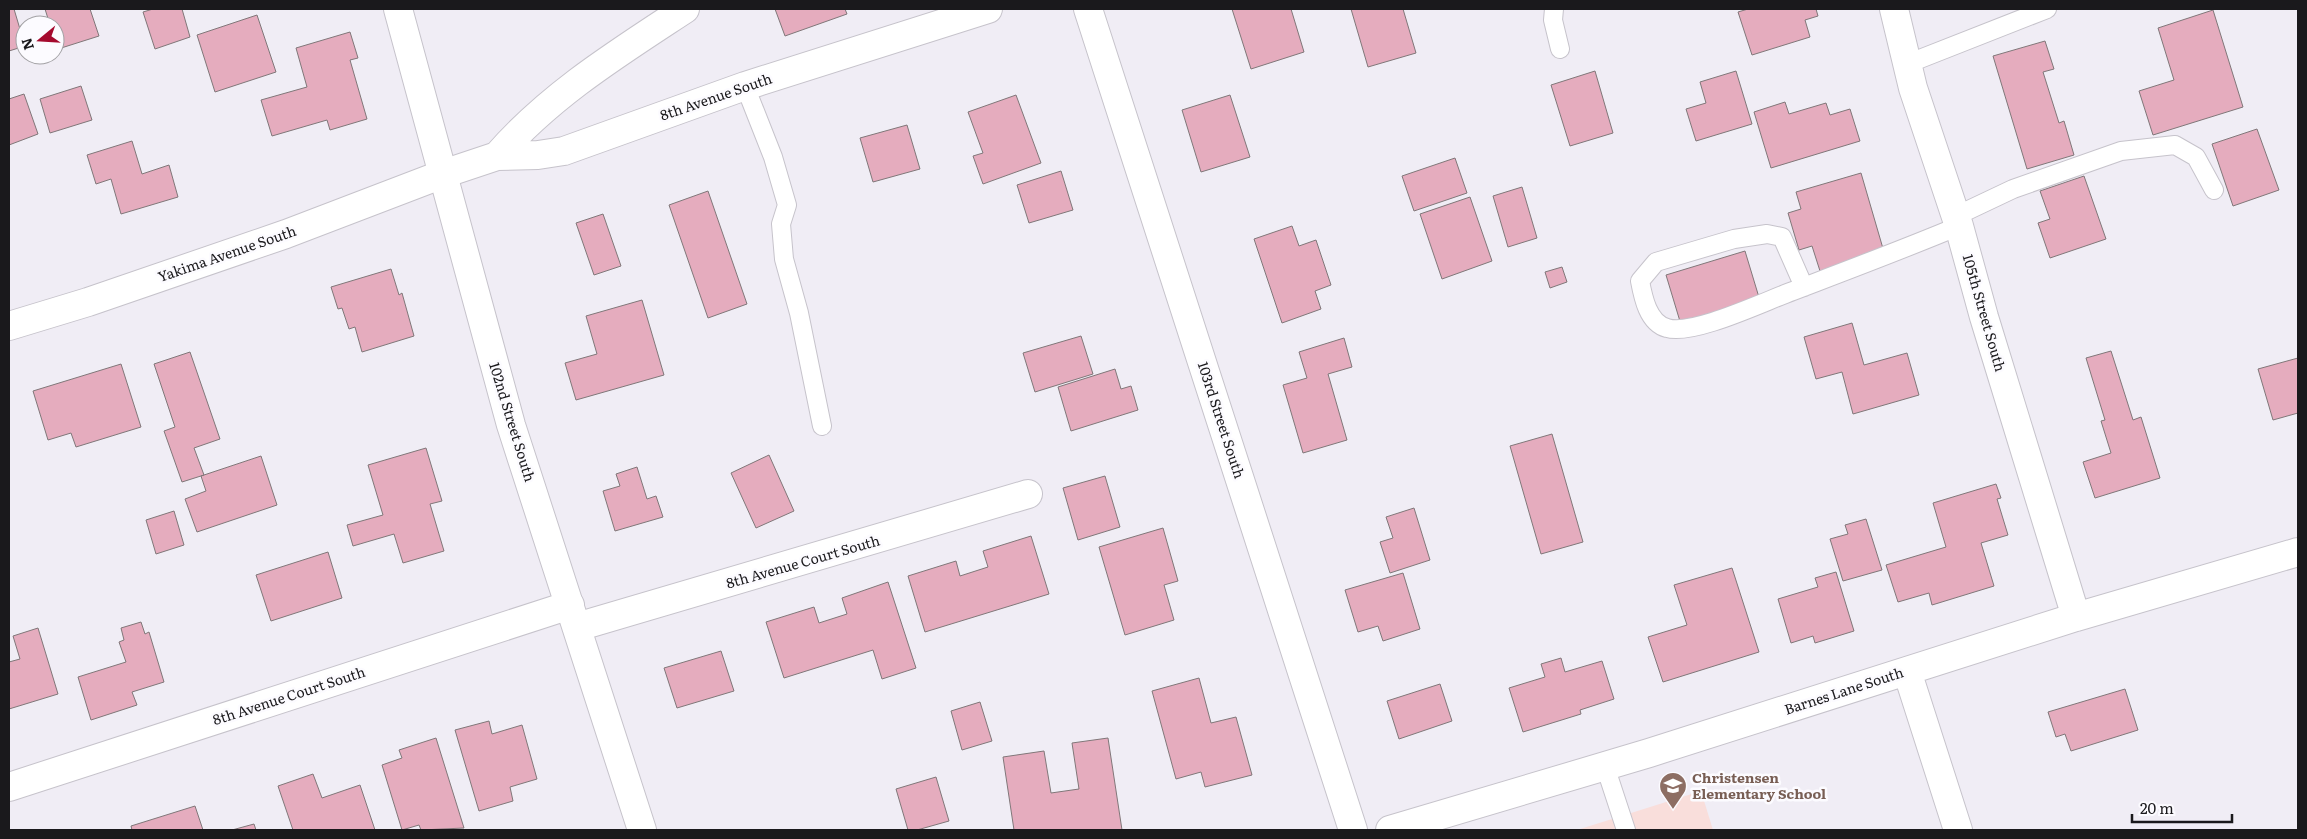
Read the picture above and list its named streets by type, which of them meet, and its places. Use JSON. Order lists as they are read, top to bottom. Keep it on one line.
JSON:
{"streets":{"street":["8th Avenue South","Yakima Avenue South","105th Street South","103rd Street South","102nd Street South","8th Avenue Court South","Barnes Lane South"]},"crossings":[["8th Avenue South","Yakima Avenue South"],["8th Avenue South","102nd Street South"],["Yakima Avenue South","102nd Street South"],["105th Street South","Barnes Lane South"],["102nd Street South","8th Avenue Court South"]],"places":{"school or university":["Christensen Elementary School"]},"scale_bar":"20 m","north":"left"}
